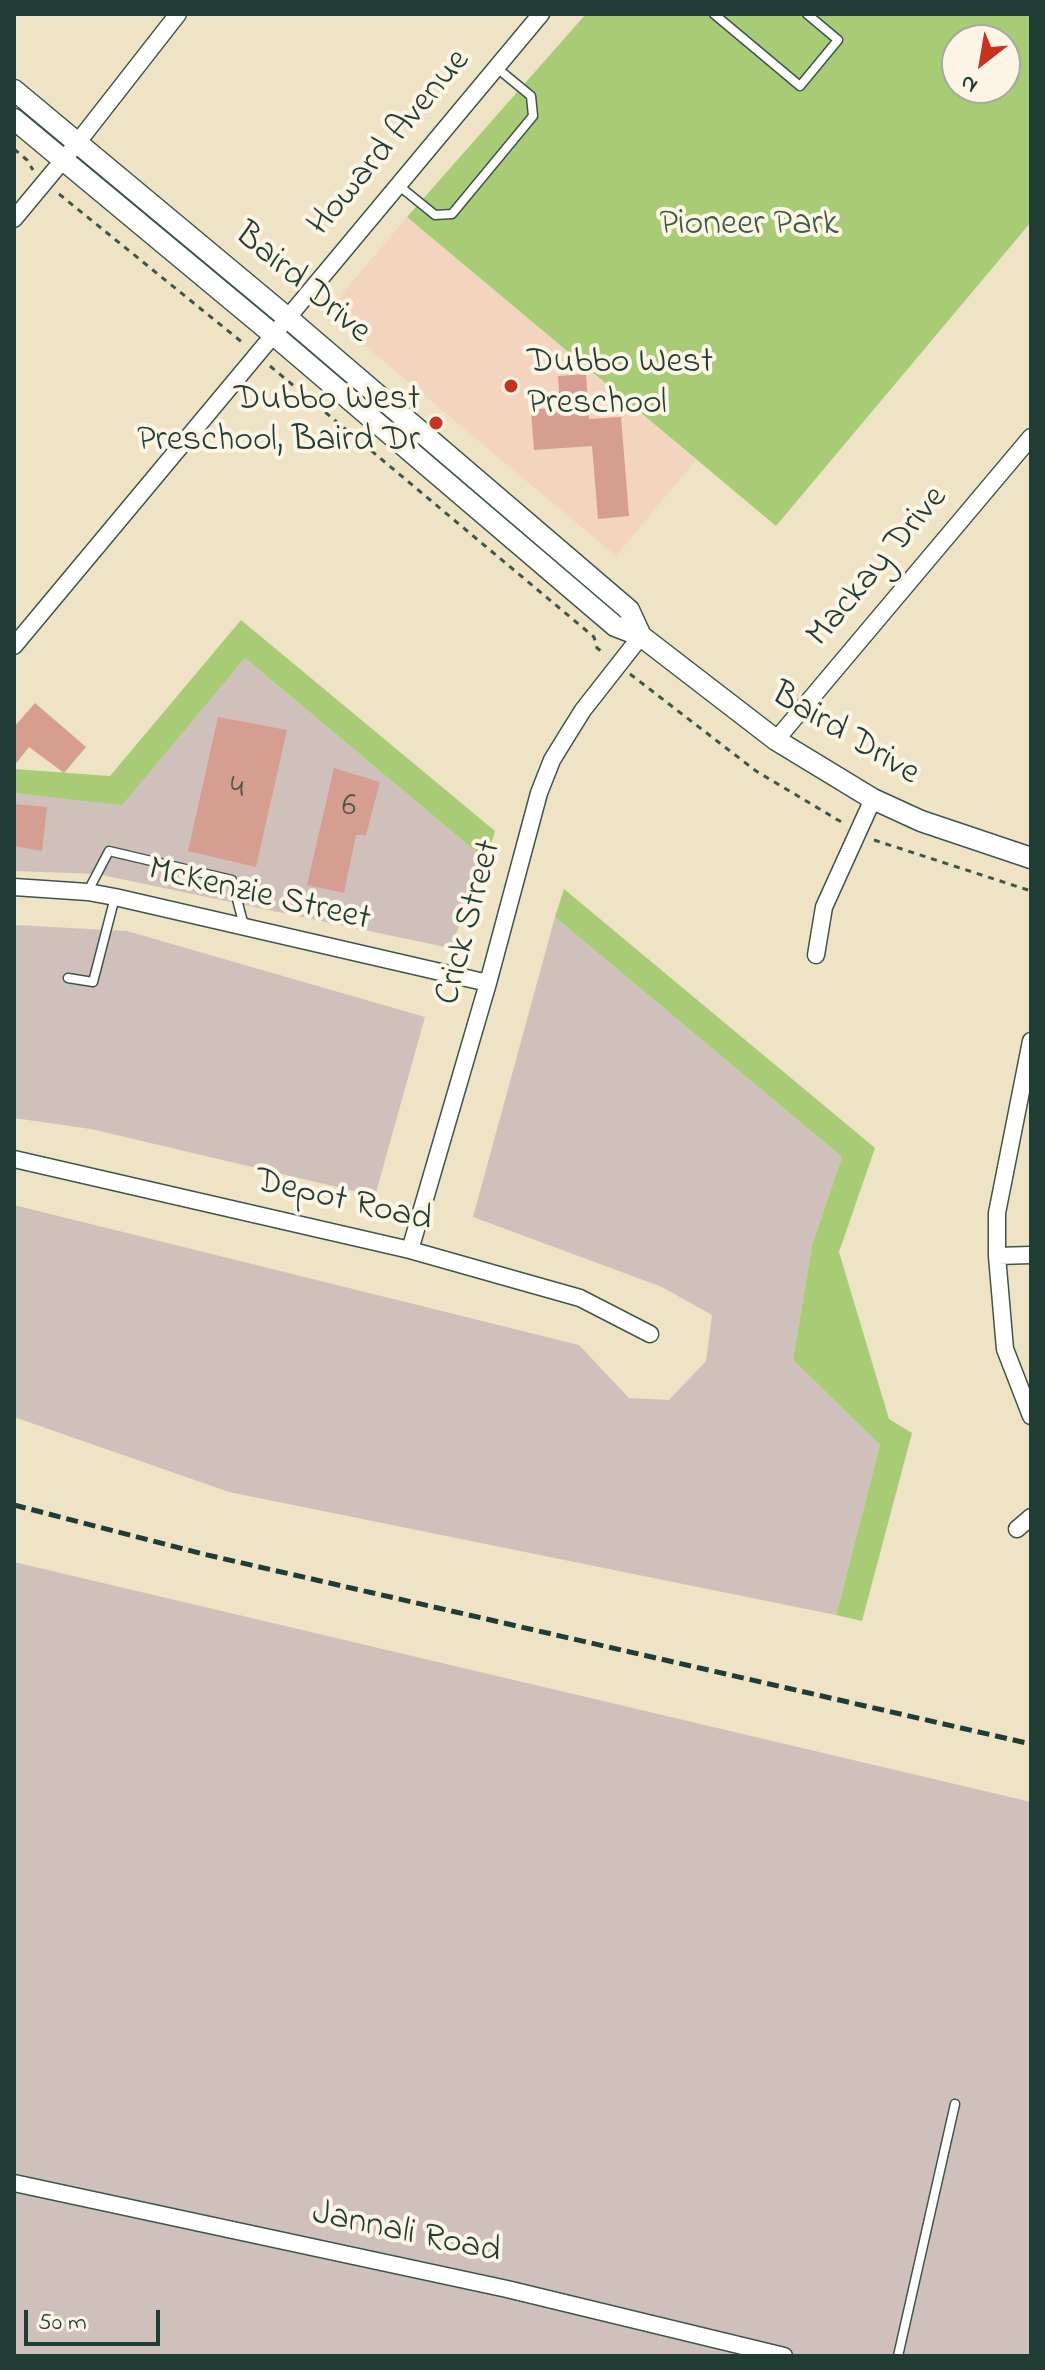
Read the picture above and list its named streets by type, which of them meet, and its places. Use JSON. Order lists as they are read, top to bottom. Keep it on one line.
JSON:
{"streets":{"street":["Howard Avenue","Baird Drive","Mackay Drive","McKenzie Street","Crick Street","Depot Road","Jannali Road"]},"crossings":[["Howard Avenue","Baird Drive"],["Baird Drive","Mackay Drive"],["Baird Drive","Crick Street"],["McKenzie Street","Crick Street"],["Crick Street","Depot Road"]],"parks":["Pioneer Park"],"places":["Dubbo West Preschool","Dubbo West Preschool, Baird Dr"],"house_numbers":["4","6"],"scale_bar":"50 m","north":"bottom left"}
